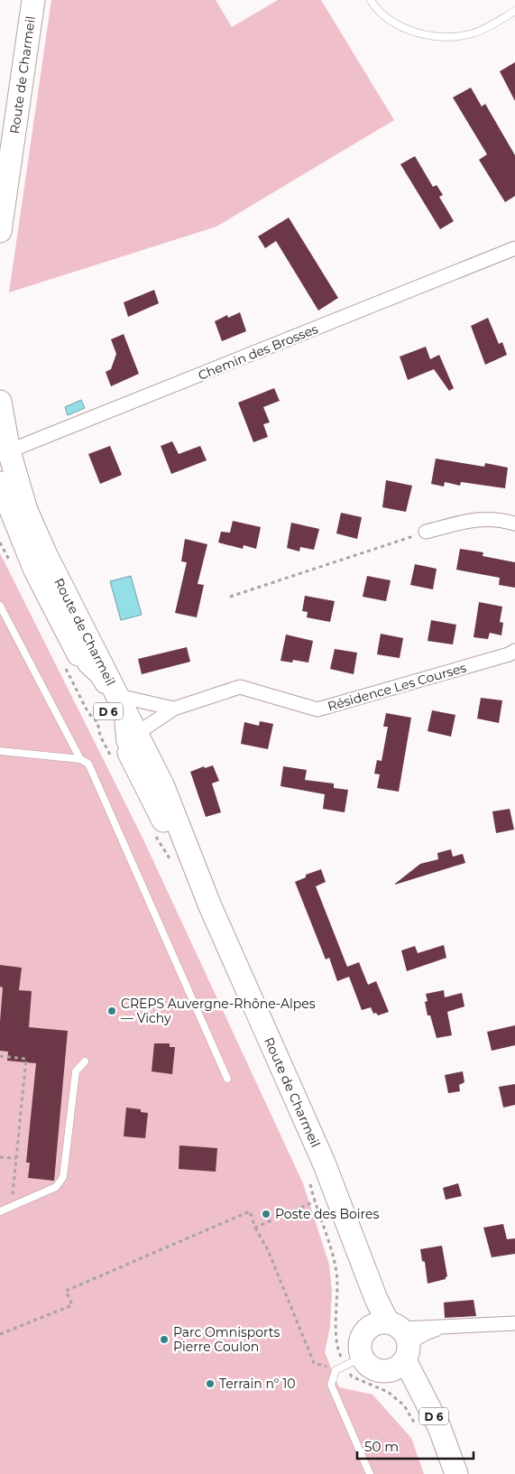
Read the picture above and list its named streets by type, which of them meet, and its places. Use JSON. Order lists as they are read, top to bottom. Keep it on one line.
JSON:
{"streets":{"main road":["Route de Charmeil","D 6"],"street":["Chemin des Brosses","Résidence Les Courses"]},"crossings":[["Route de Charmeil","Chemin des Brosses"],["Route de Charmeil","Résidence Les Courses"]],"places":["CREPS Auvergne-Rhône-Alpes — Vichy","Poste des Boires","Parc Omnisports Pierre Coulon","Terrain n° 10"],"scale_bar":"50 m"}
